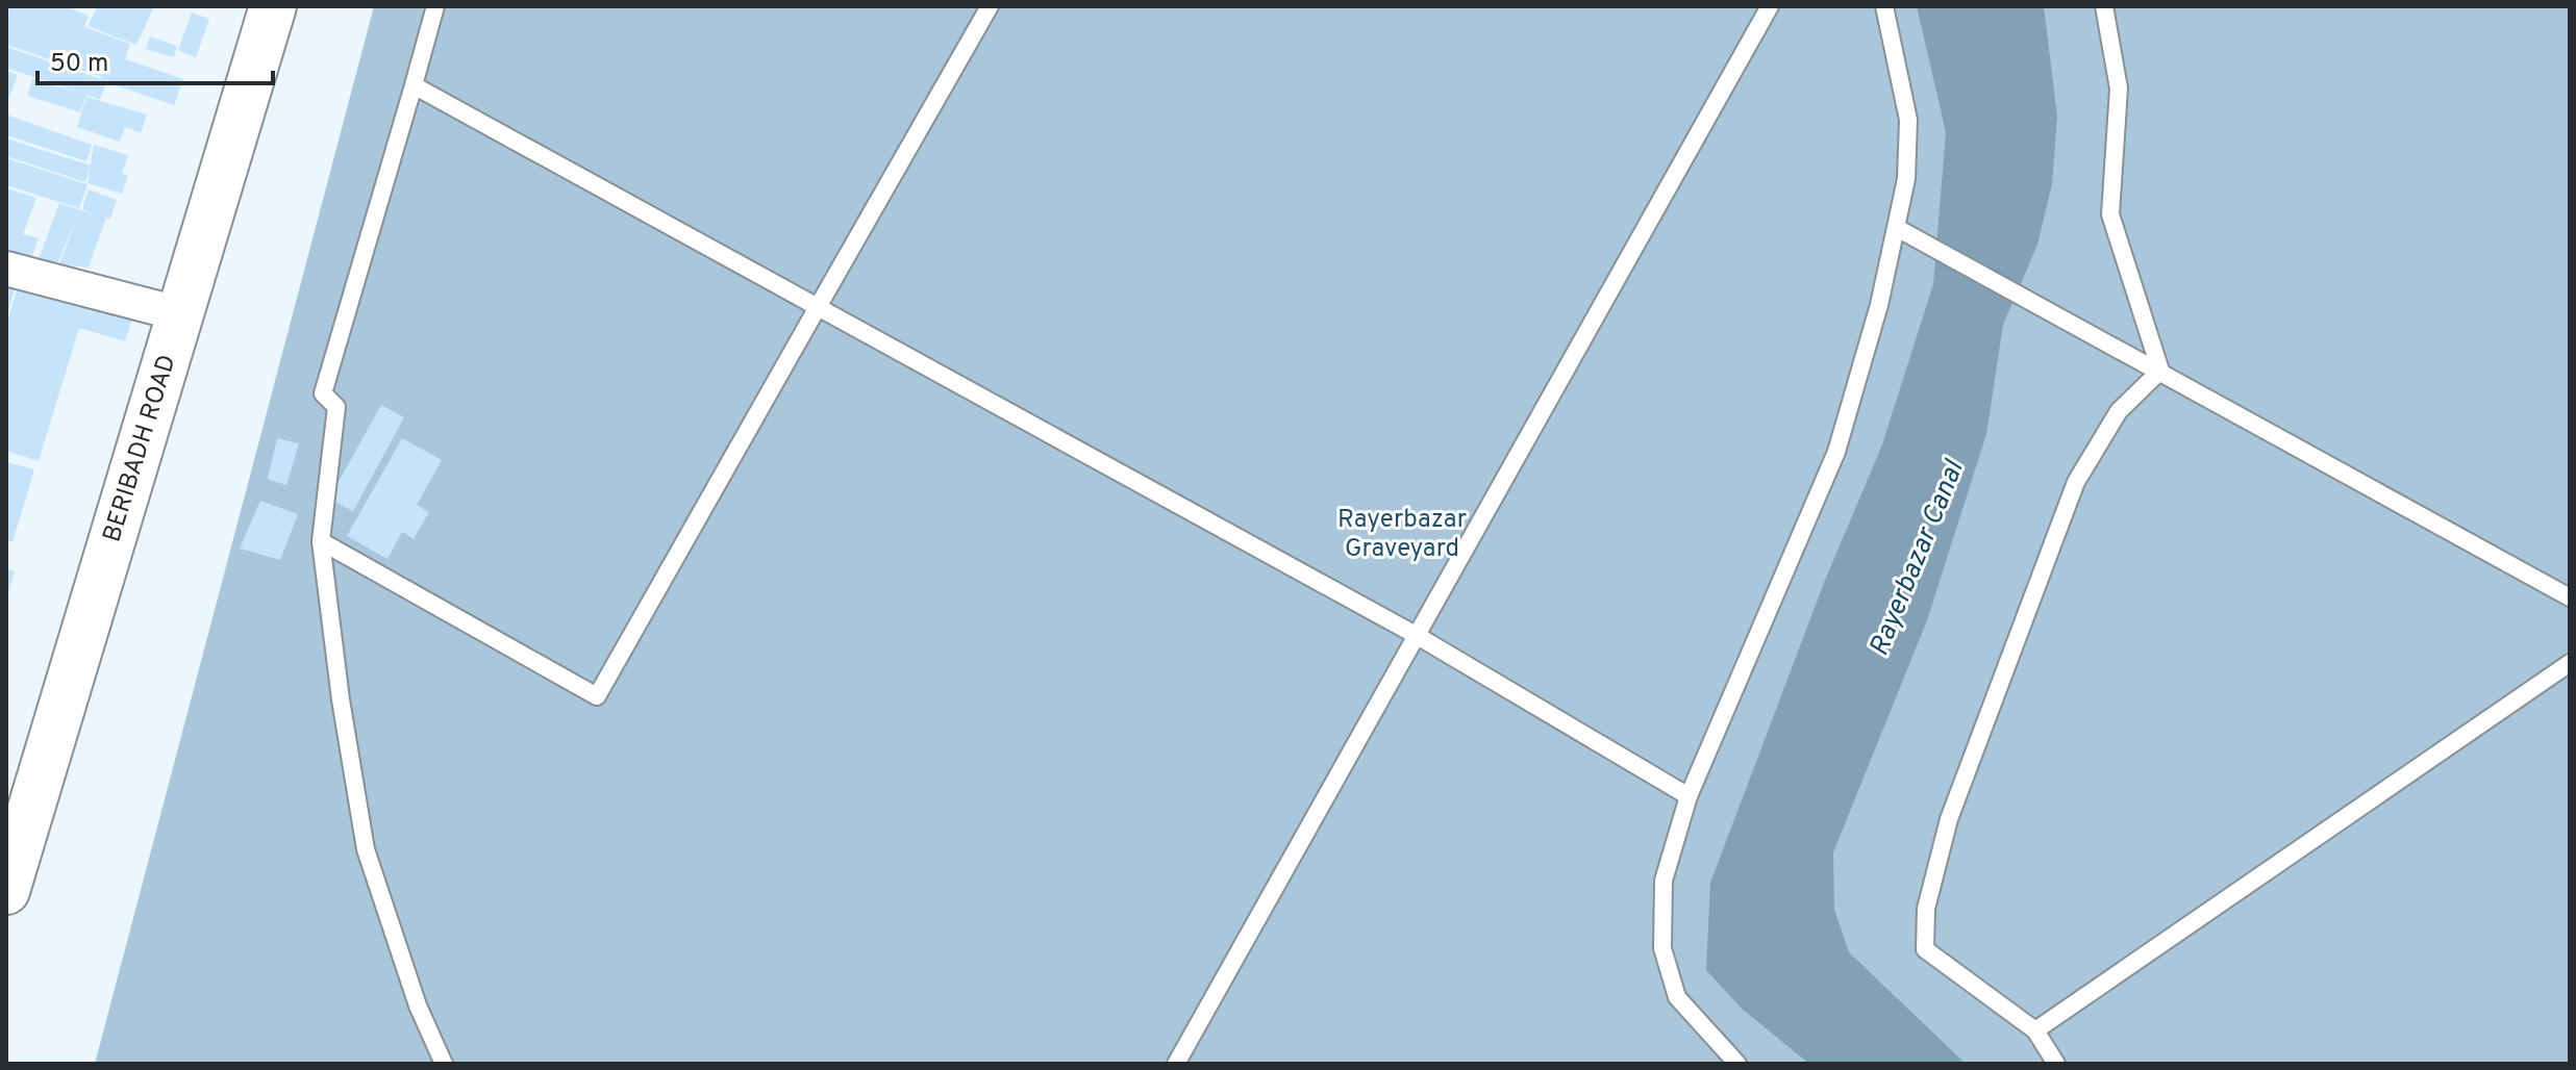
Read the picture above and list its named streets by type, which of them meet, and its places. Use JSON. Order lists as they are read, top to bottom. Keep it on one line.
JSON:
{"streets":{"highway":["BERIBADH ROAD"]},"water":["Rayerbazar Canal"],"parks":["Rayerbazar Graveyard"],"scale_bar":"50 m"}
